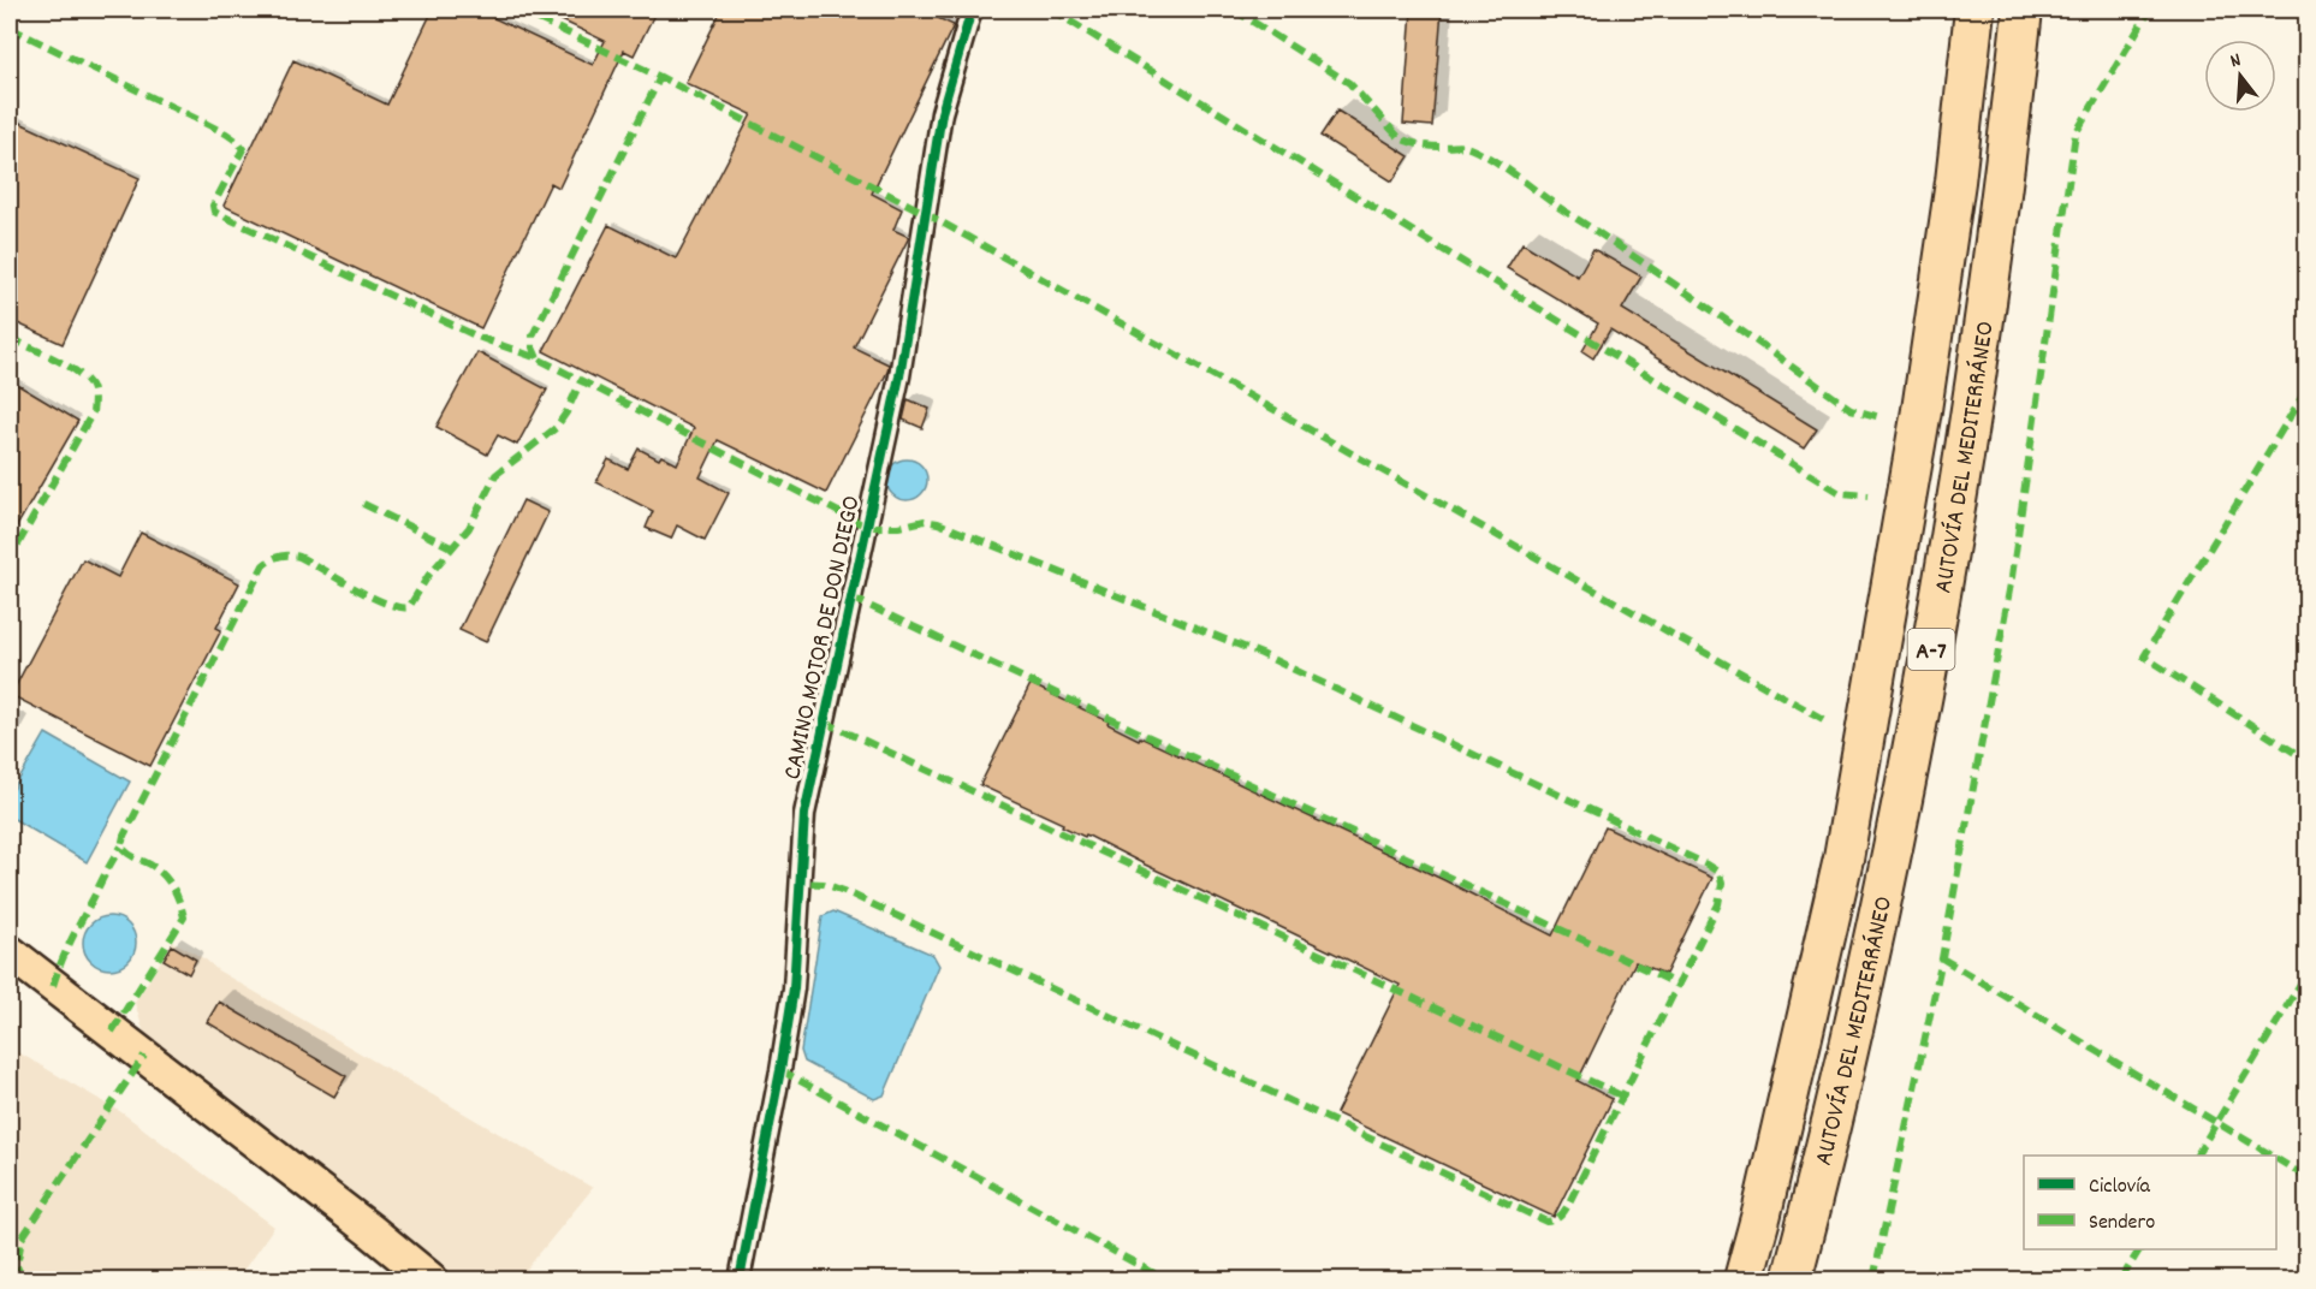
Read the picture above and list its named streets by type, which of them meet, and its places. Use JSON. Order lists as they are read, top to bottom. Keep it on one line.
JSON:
{"streets":{"highway":["AUTOVÍA DEL MEDITERRÁNEO","A-7"],"street":["CAMINO MOTOR DE DON DIEGO"]},"legend":["Ciclovía","Sendero"],"north":"top"}
